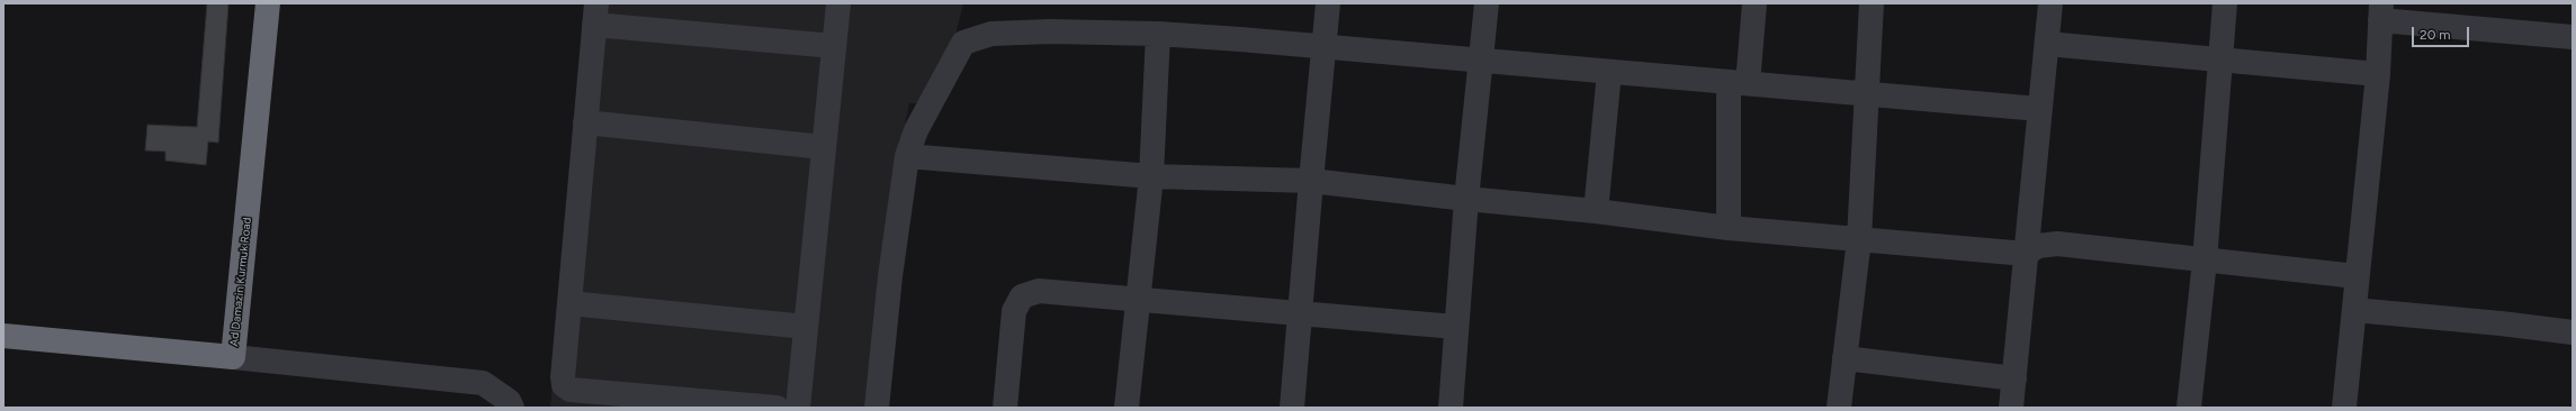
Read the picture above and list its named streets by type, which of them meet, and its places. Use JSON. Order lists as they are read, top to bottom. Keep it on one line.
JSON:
{"streets":{"highway":["Ad Damazin Kurmuk Road"]},"scale_bar":"20 m"}
